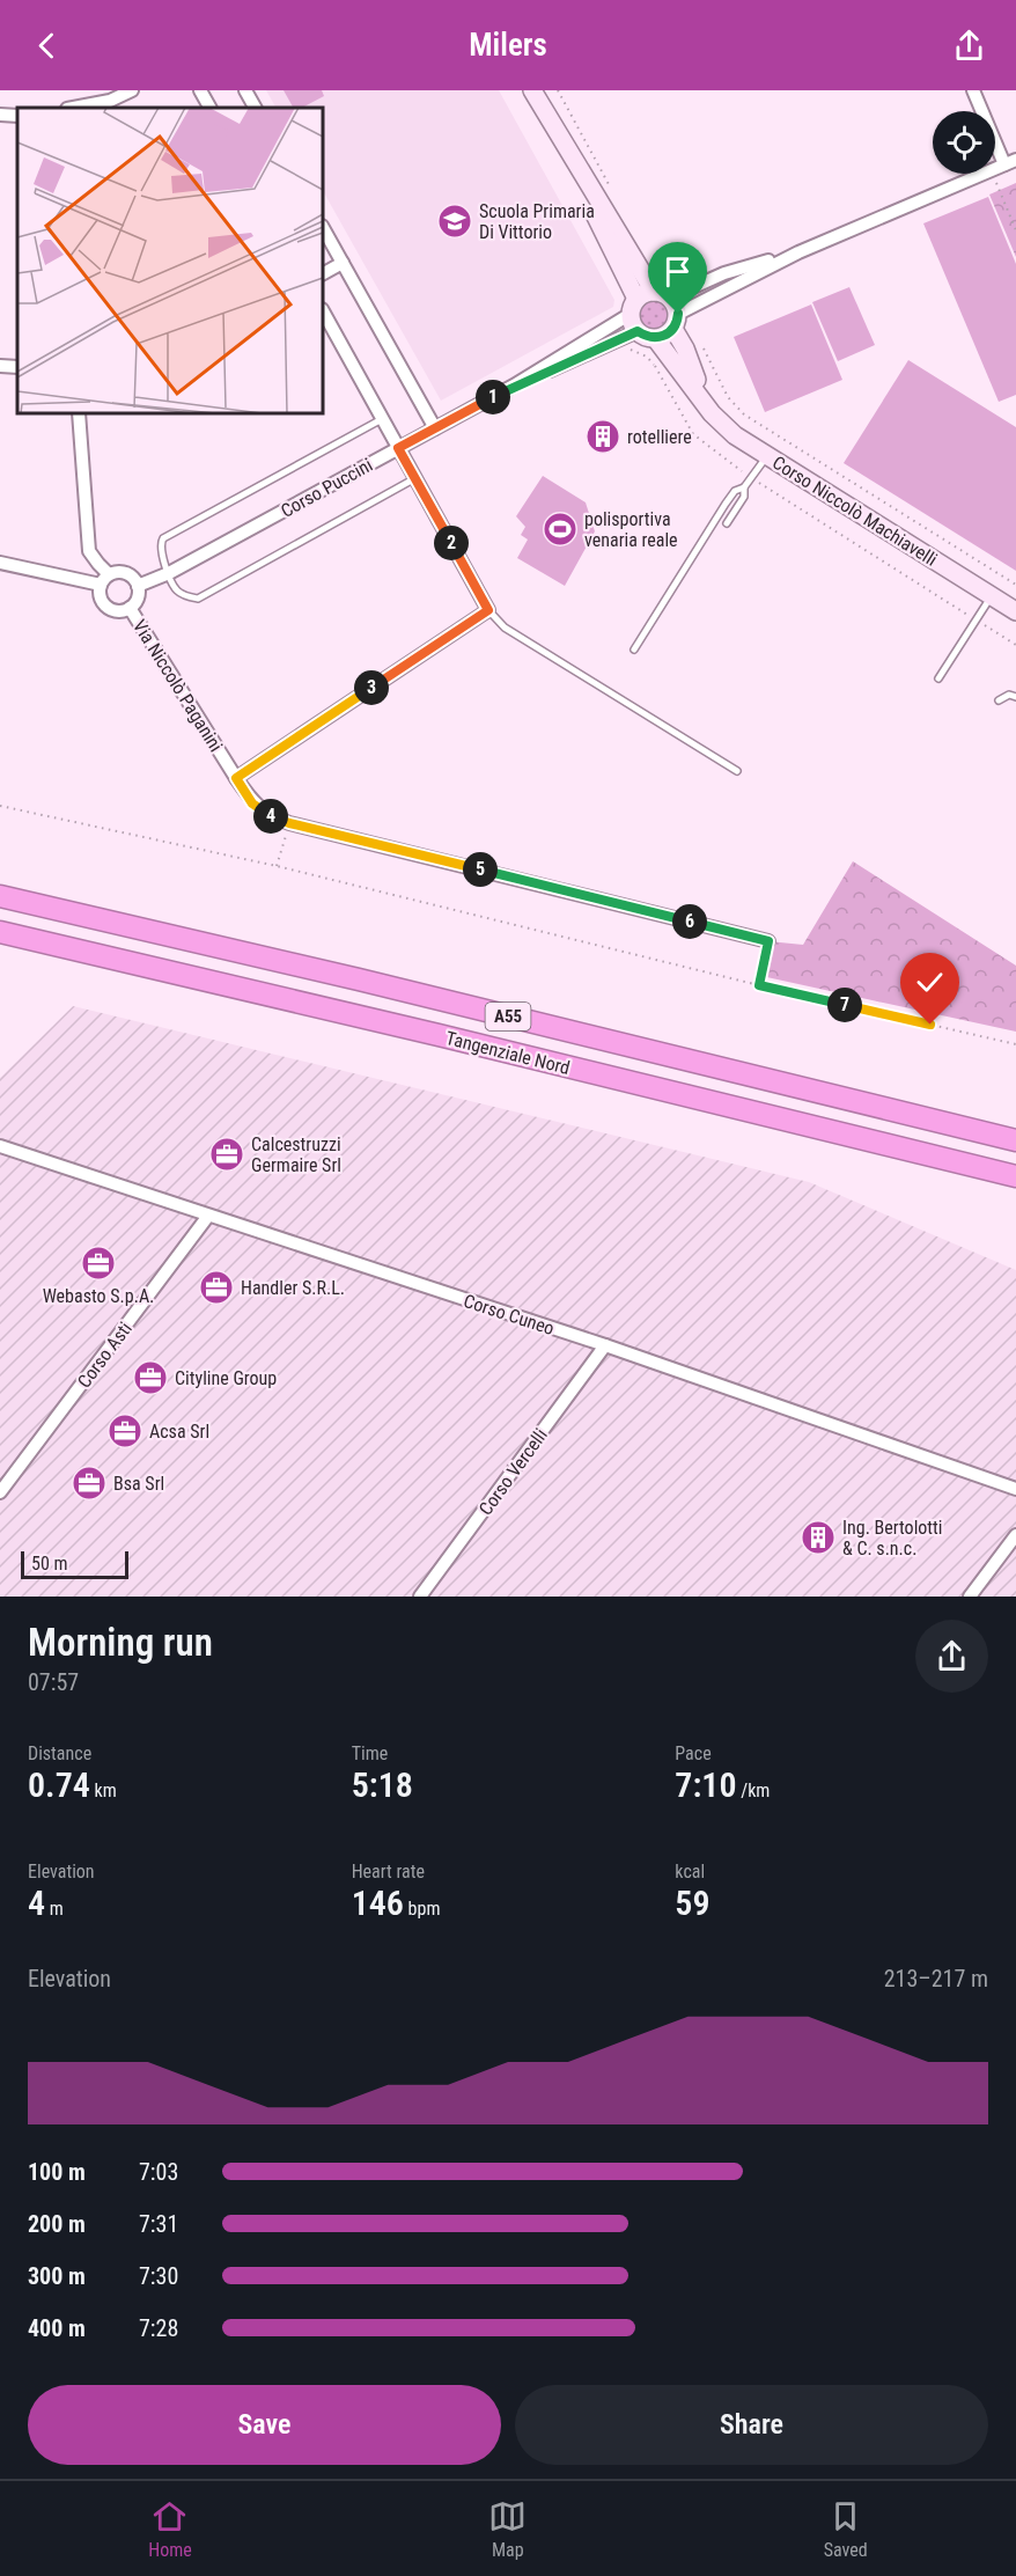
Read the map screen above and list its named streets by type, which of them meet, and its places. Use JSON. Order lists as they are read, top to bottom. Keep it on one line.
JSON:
{"streets":{"highway":["A55","Tangenziale Nord"],"street":["Corso Puccini","Corso Niccolò Machiavelli","Via Niccolò Paganini","Corso Cuneo","Corso Asti","Corso Vercelli"]},"crossings":[["Corso Puccini","Via Niccolò Paganini"],["Corso Cuneo","Corso Asti"],["Corso Cuneo","Corso Vercelli"]],"places":{"school or university":["Scuola Primaria Di Vittorio"],"building":["rotelliere","Ing. Bertolotti & C. s.n.c."],"sports":["polisportiva venaria reale"],"office":["Calcestruzzi Germaire Srl","Webasto S.p.A.","Handler S.R.L.","Cityline Group","Acsa Srl","Bsa Srl"]},"scale_bar":"50 m","page":{"header":"Milers","pins":["1","2","3","4","5","6","7"],"scale":"50 m","heading":["Morning run","07:57"],"stats":[["Distance","0.74 km"],["Time","5:18"],["Pace","7:10 /km"],["Elevation","4 m"],["Heart rate","146 bpm"],["kcal","59"]],"chart":["Elevation","213–217 m"],"list":[{"name":"100 m","note":"7:03"},{"name":"200 m","note":"7:31"},{"name":"300 m","note":"7:30"},{"name":"400 m","note":"7:28"}],"buttons":["Save","Share"],"tabs":["Home","Map","Saved"]}}
